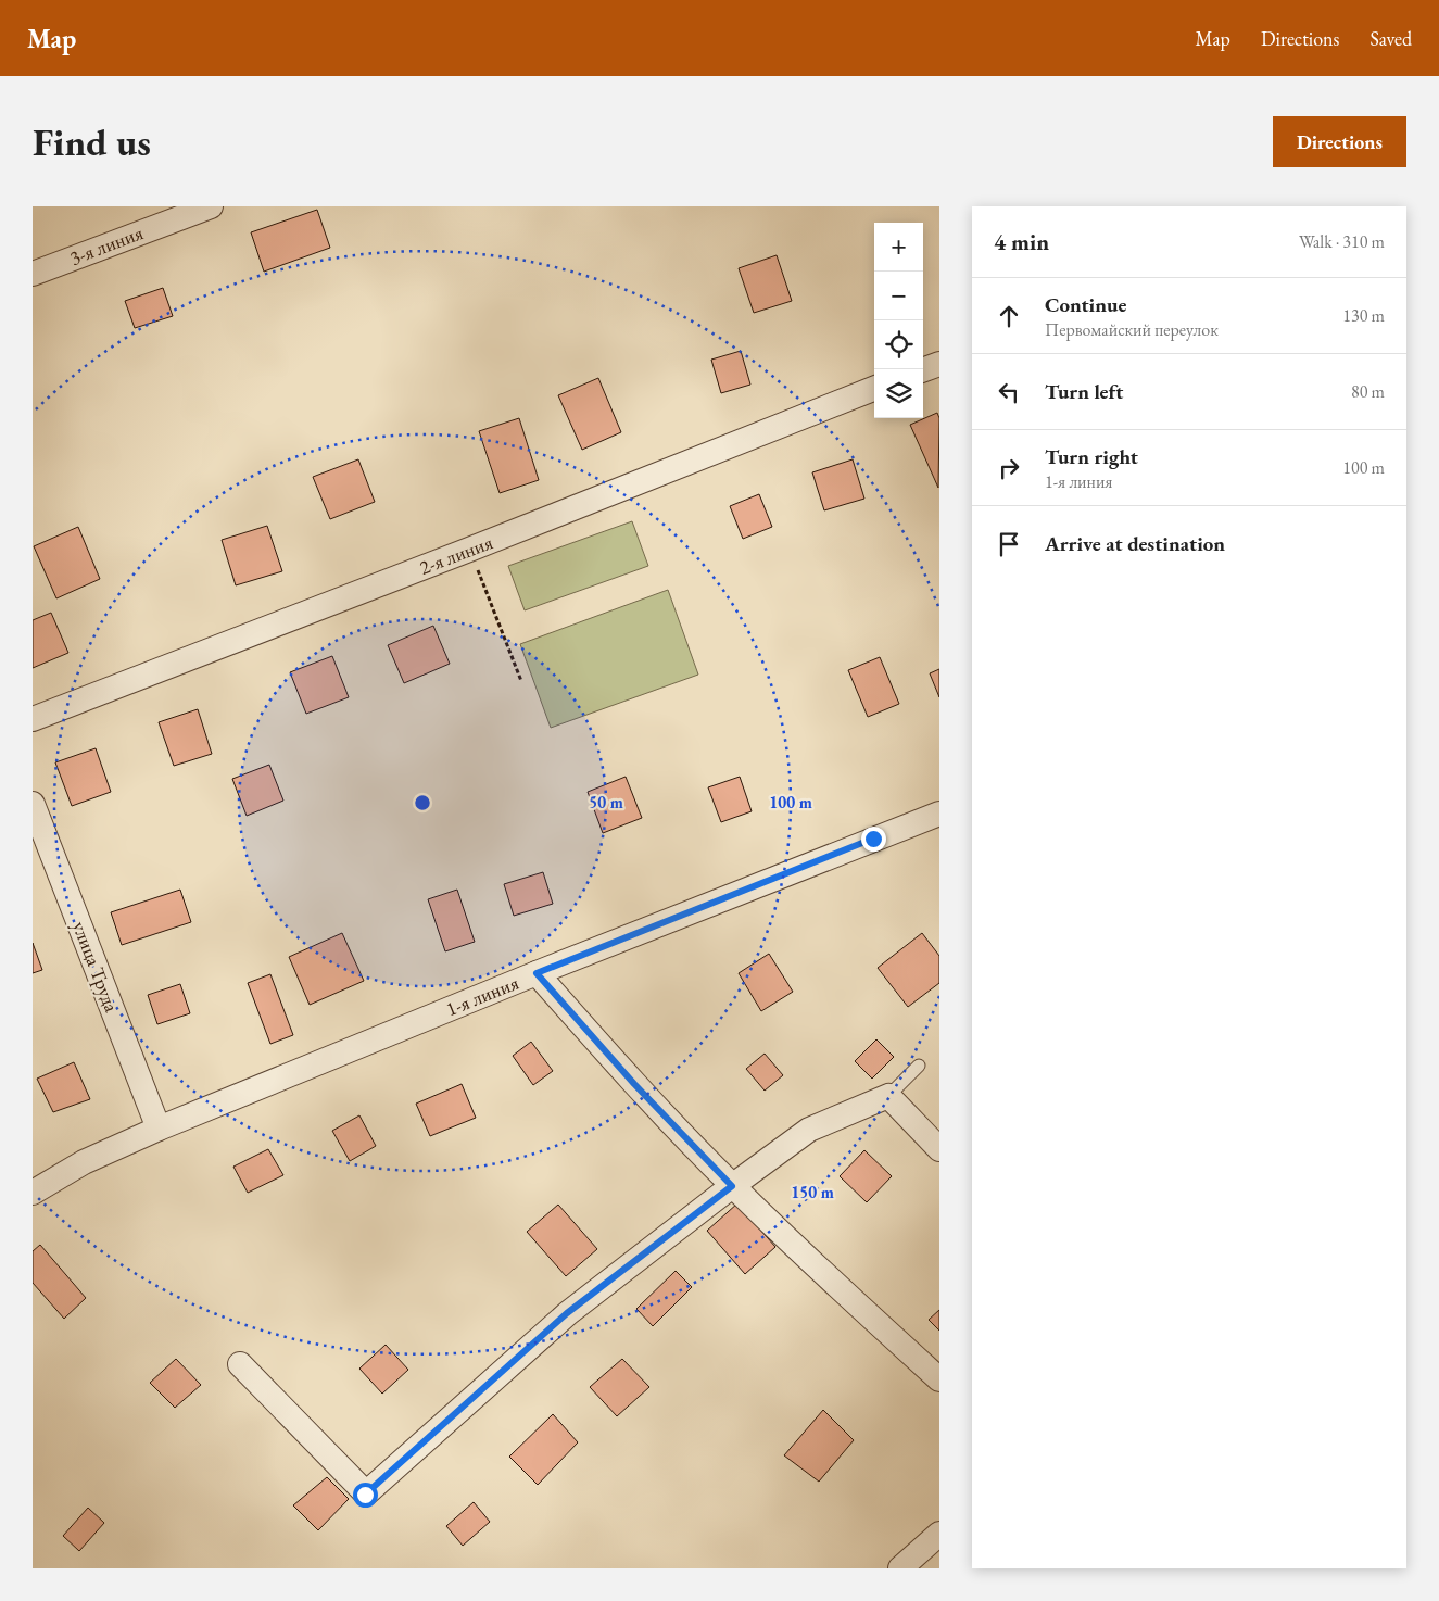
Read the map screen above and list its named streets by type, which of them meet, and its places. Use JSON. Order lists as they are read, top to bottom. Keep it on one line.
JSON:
{"streets":{"street":["3-я линия","2-я линия","улица Труда","1-я линия"]},"crossings":[["улица Труда","1-я линия"]],"page":{"header":"Map","nav":["Map","Directions","Saved"],"buttons":"Directions","title":"Find us","heading":["4 min","Walk · 310 m"],"map_buttons":["+","−"],"list":[["Continue","Первомайский переулок","130 m"],["Turn left","80 m"],["Turn right","1-я линия","100 m"],"Arrive at destination"]},"rings":["50 m","100 m","150 m"]}
